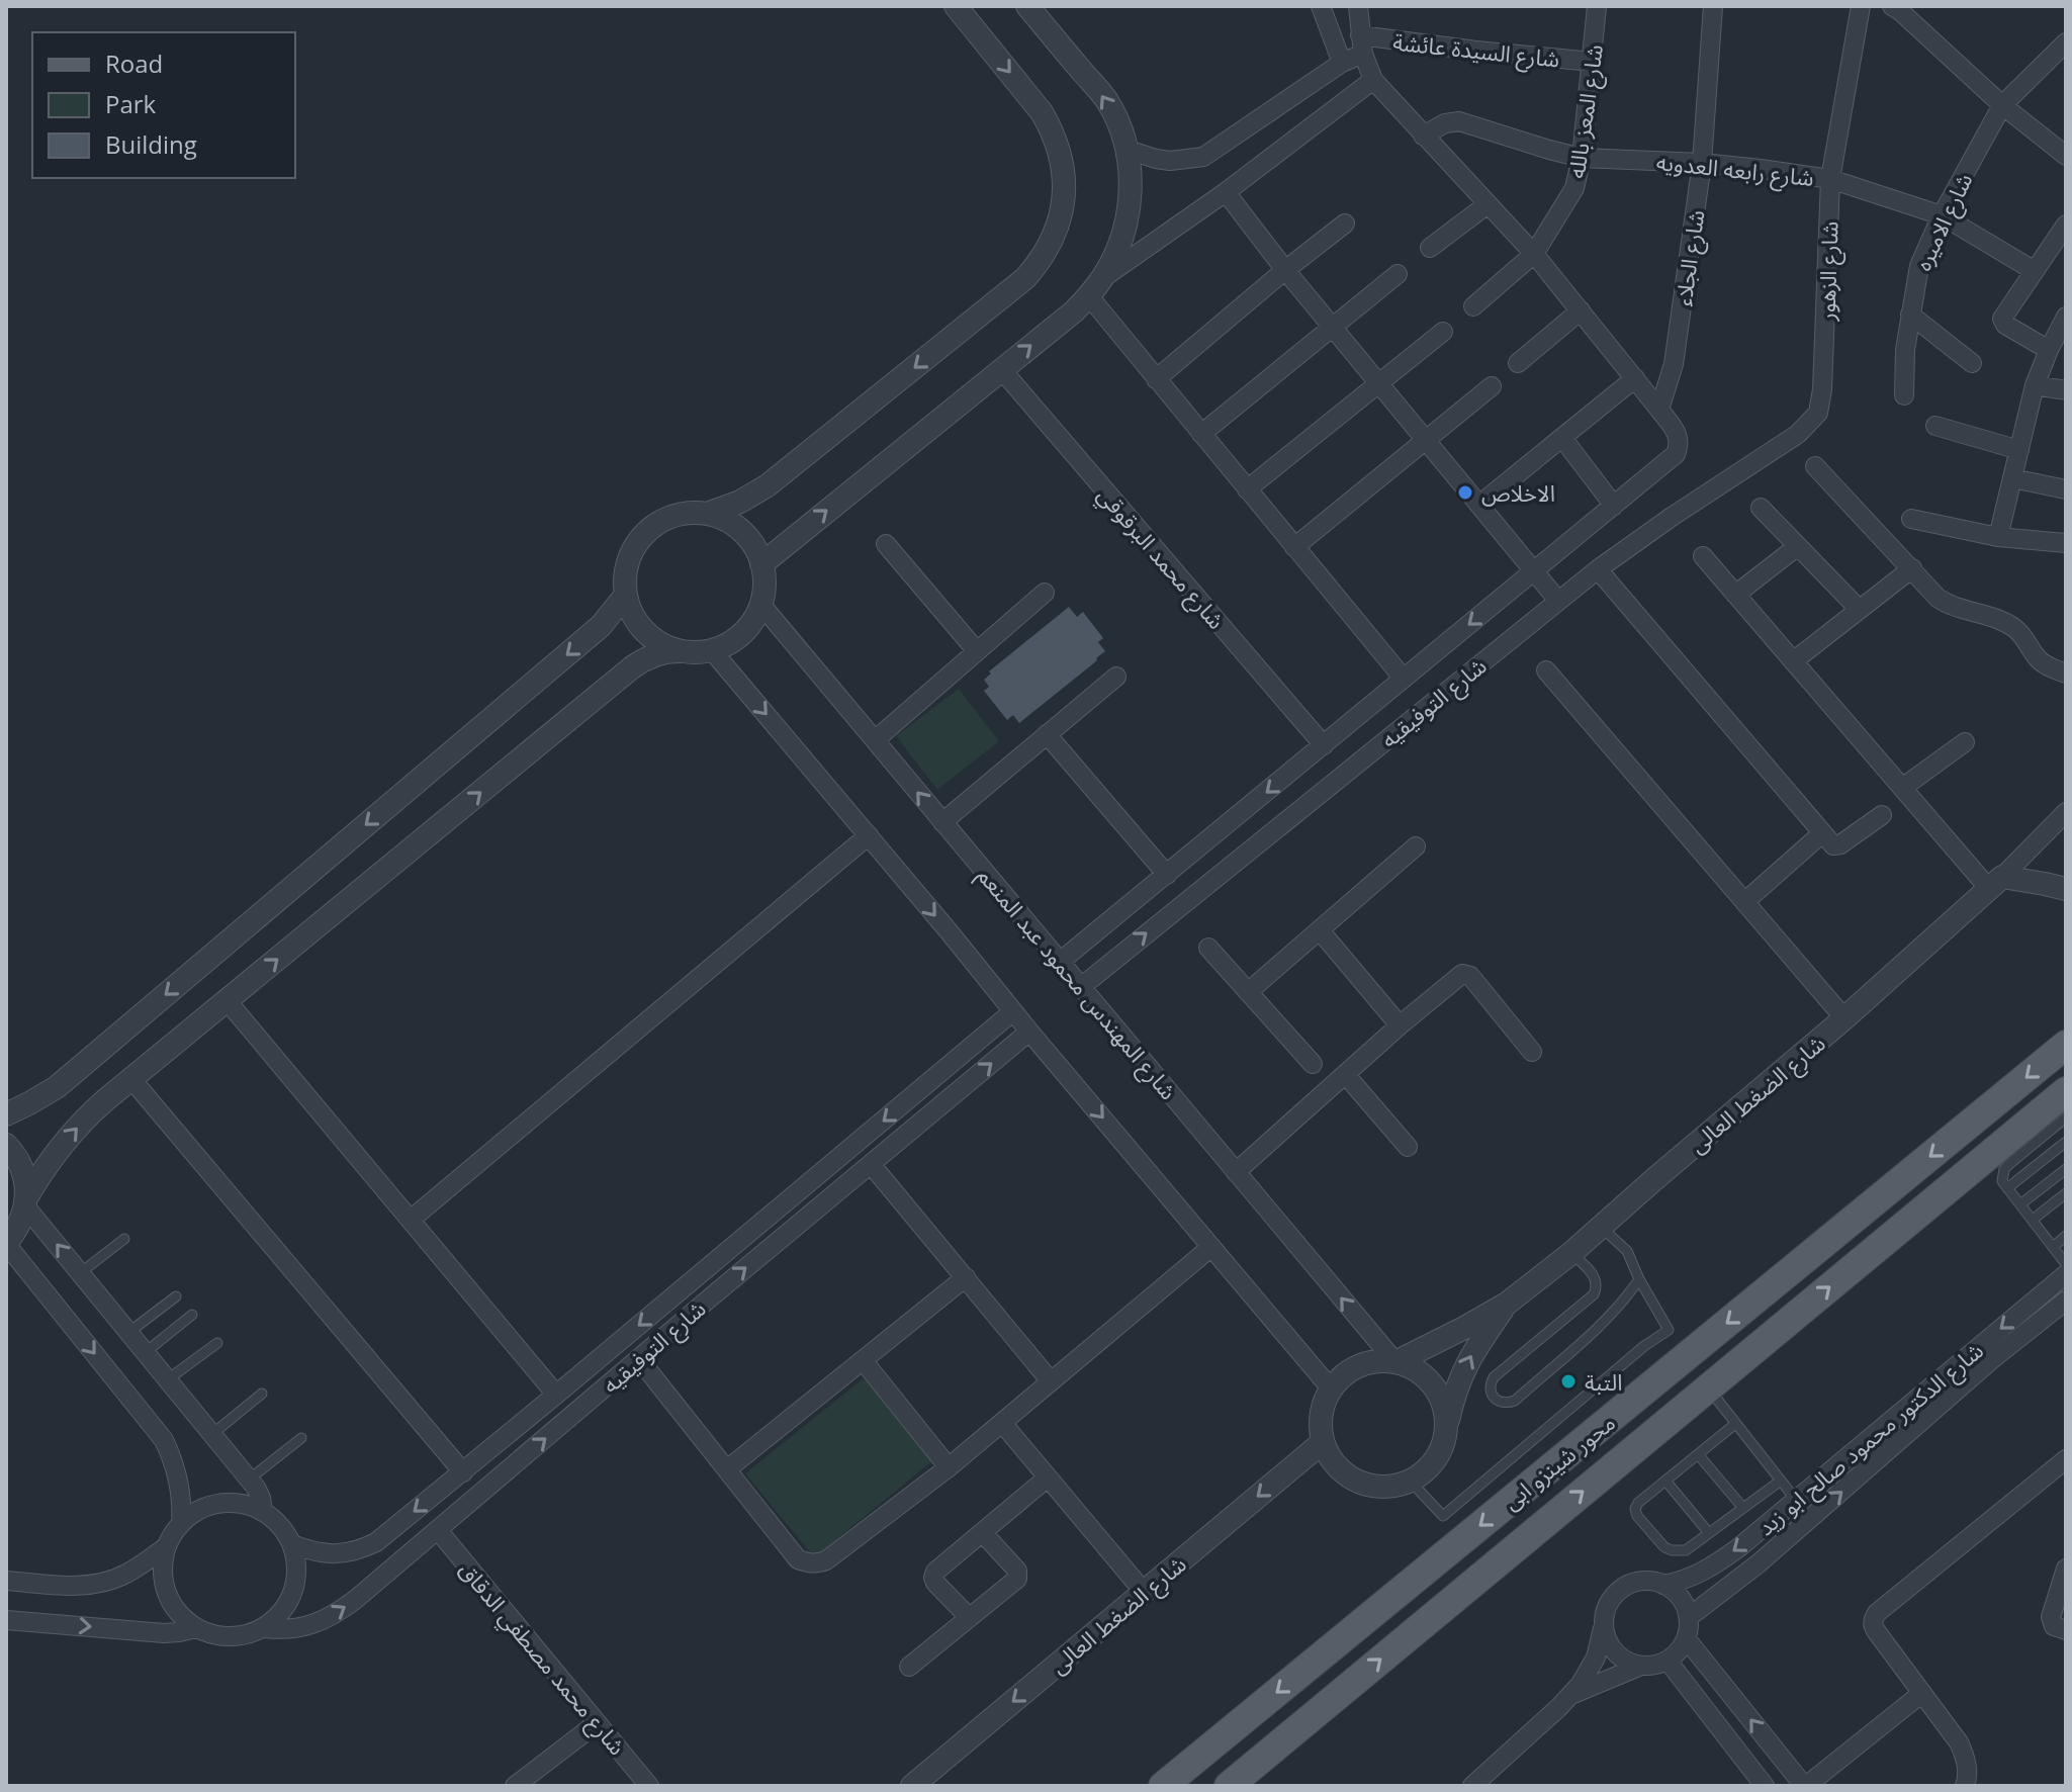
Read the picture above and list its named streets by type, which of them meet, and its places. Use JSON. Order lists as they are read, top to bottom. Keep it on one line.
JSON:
{"streets":{"main road":["محور شينزو ابى"],"street":["شارع السيدة عائشة","شارع المعز بالله","شارع رابعه العدويه","شارع الاميره","شارع الجلاء","شارع الزهور","شارع محمد البرقوقي","شارع التوفيقيه","شارع المهندس محمود عبد المنعم","شارع الضغط العالى","شارع الدكتور محمود صالح ابو زيد","شارع محمد مصطفي الدقاق"]},"crossings":[["شارع السيدة عائشة","شارع المعز بالله"],["شارع المعز بالله","شارع رابعه العدويه"],["شارع رابعه العدويه","شارع الاميره"],["شارع رابعه العدويه","شارع الجلاء"],["شارع رابعه العدويه","شارع الزهور"],["شارع الجلاء","شارع التوفيقيه"],["شارع الزهور","شارع التوفيقيه"],["شارع محمد البرقوقي","شارع التوفيقيه"],["شارع التوفيقيه","شارع المهندس محمود عبد المنعم"],["شارع التوفيقيه","شارع محمد مصطفي الدقاق"],["شارع المهندس محمود عبد المنعم","شارع الضغط العالى"]],"places":["الاخلاص","التبة"],"legend":["Road","Park","Building"]}
